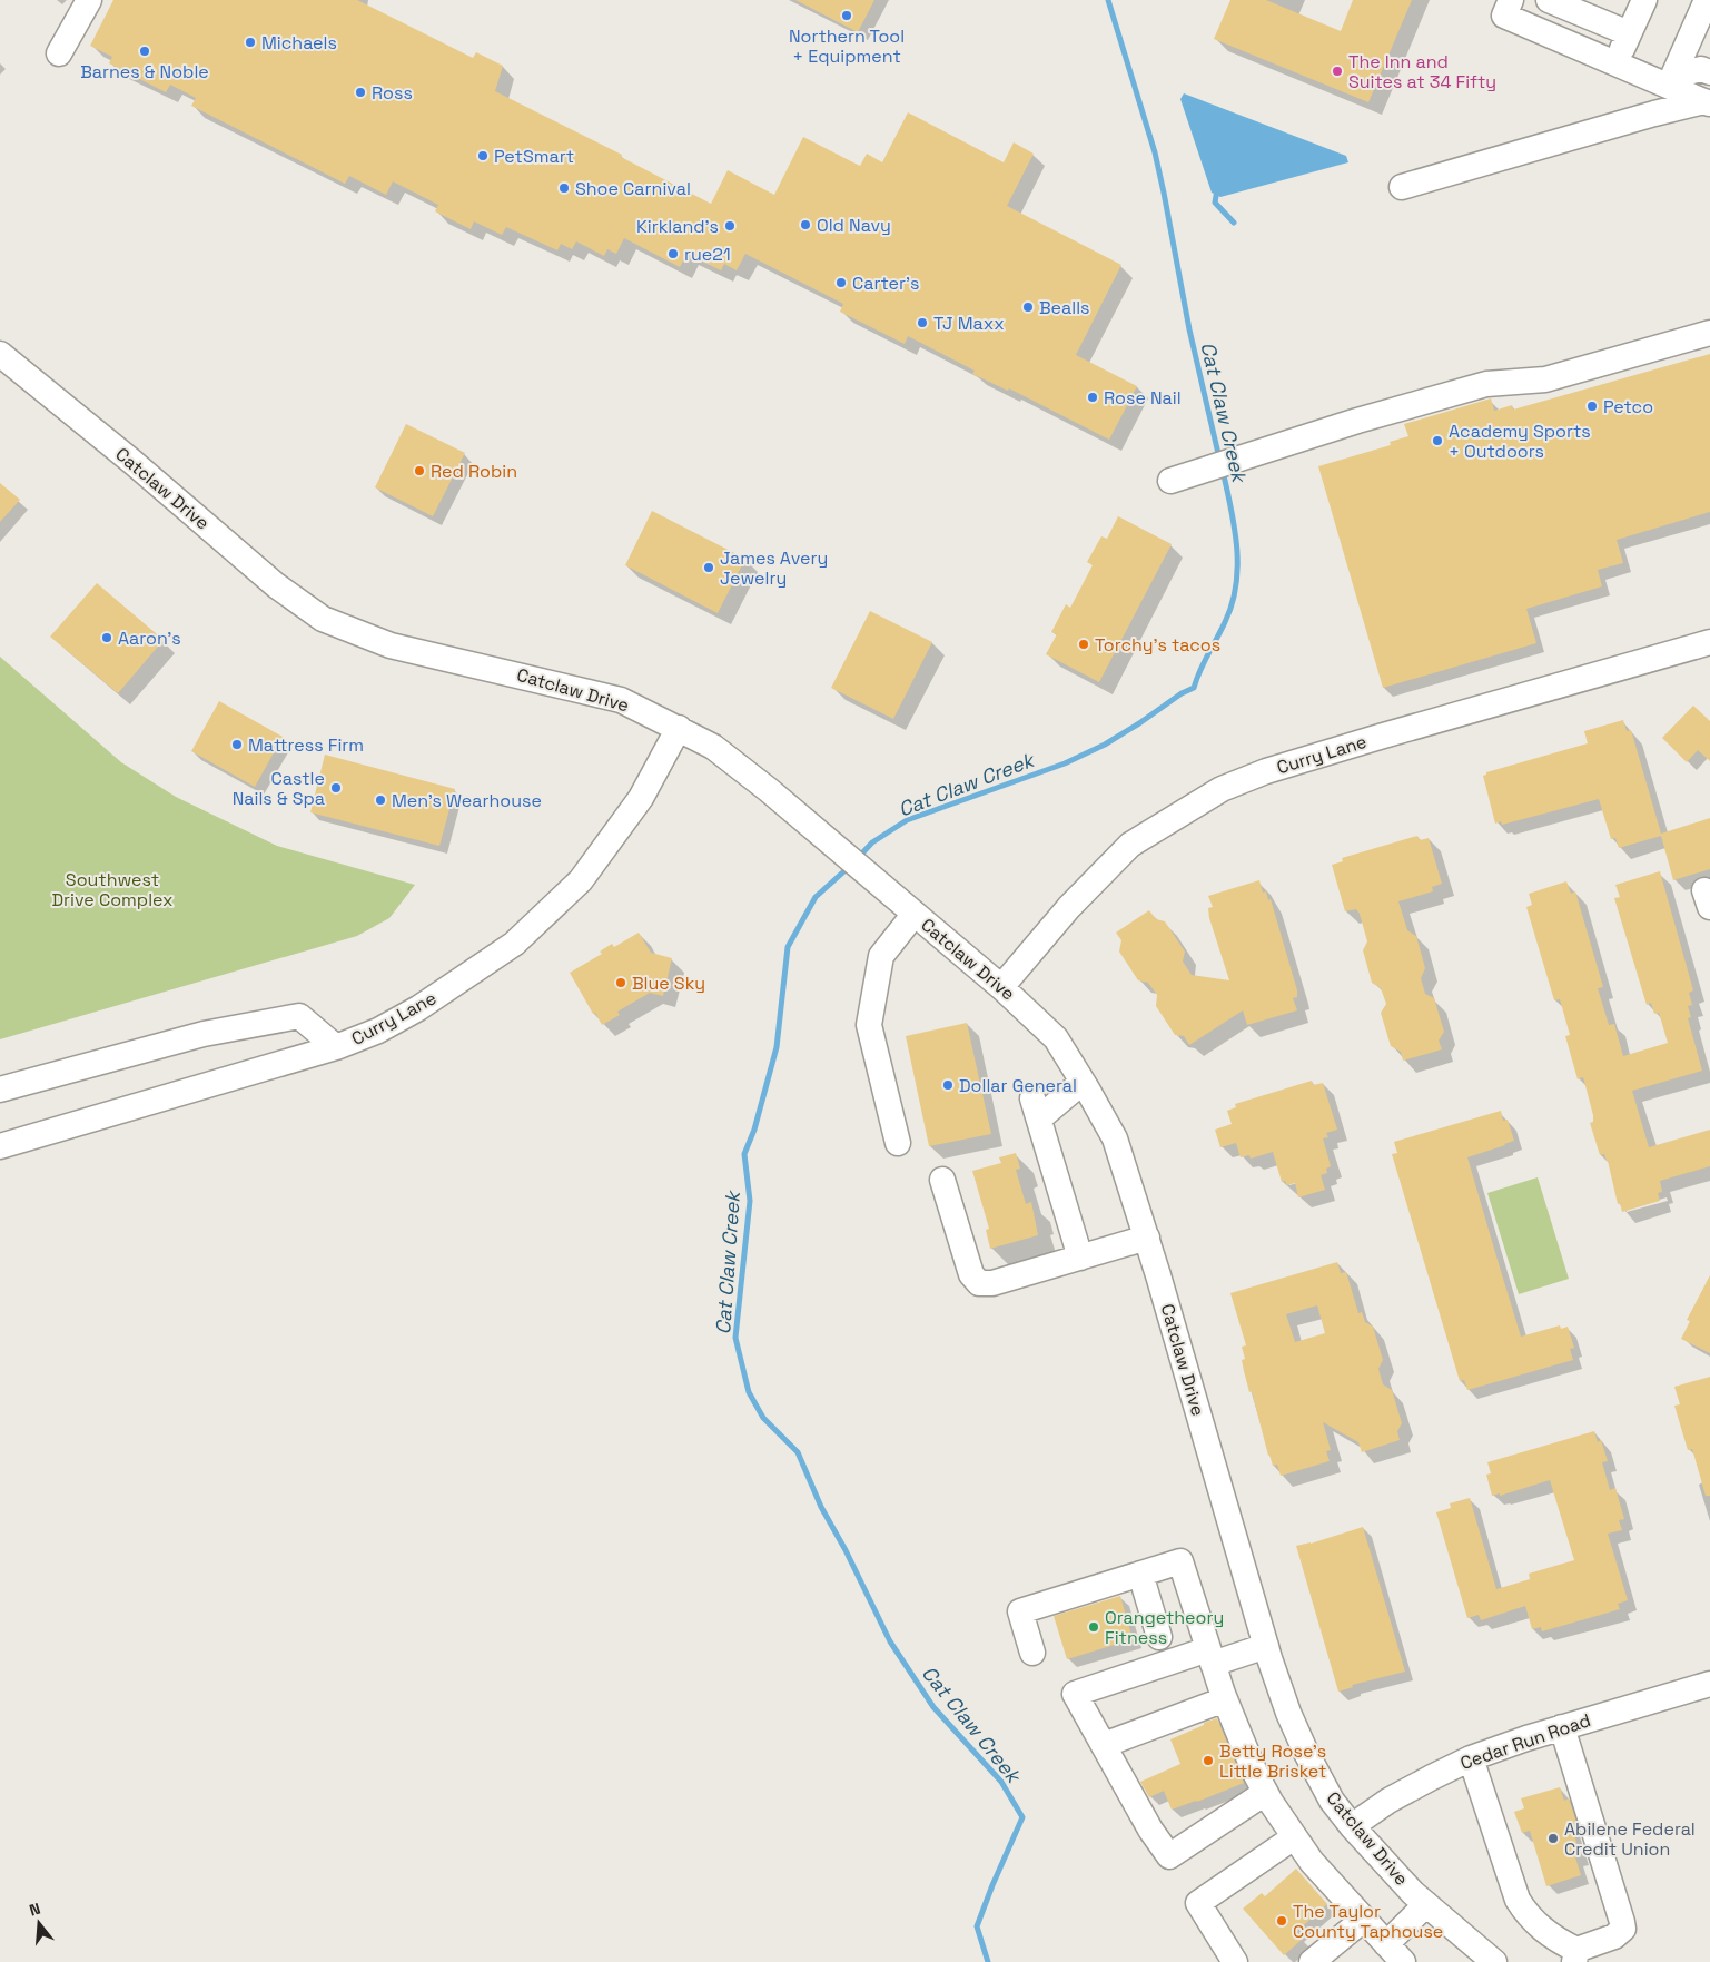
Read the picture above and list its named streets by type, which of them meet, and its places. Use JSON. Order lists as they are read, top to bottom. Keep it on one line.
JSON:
{"streets":{"street":["Catclaw Drive","Curry Lane","Cedar Run Road"]},"crossings":[["Catclaw Drive","Curry Lane"],["Catclaw Drive","Cedar Run Road"]],"water":["Cat Claw Creek"],"parks":["Southwest Drive Complex"],"places":["Northern Tool + Equipment","Michaels","Barnes & Noble","The Inn and Suites at 34 Fifty","Ross","PetSmart","Shoe Carnival","Old Navy","Kirkland's","rue21","Carter's","Bealls","TJ Maxx","Rose Nail","Petco","Academy Sports + Outdoors","Red Robin","James Avery Jewelry","Aaron's","Torchy's tacos","Mattress Firm","Castle Nails & Spa","Men's Wearhouse","Blue Sky","Dollar General","Orangetheory Fitness","Betty Rose's Little Brisket","Abilene Federal Credit Union","The Taylor County Taphouse"],"north":"top"}
